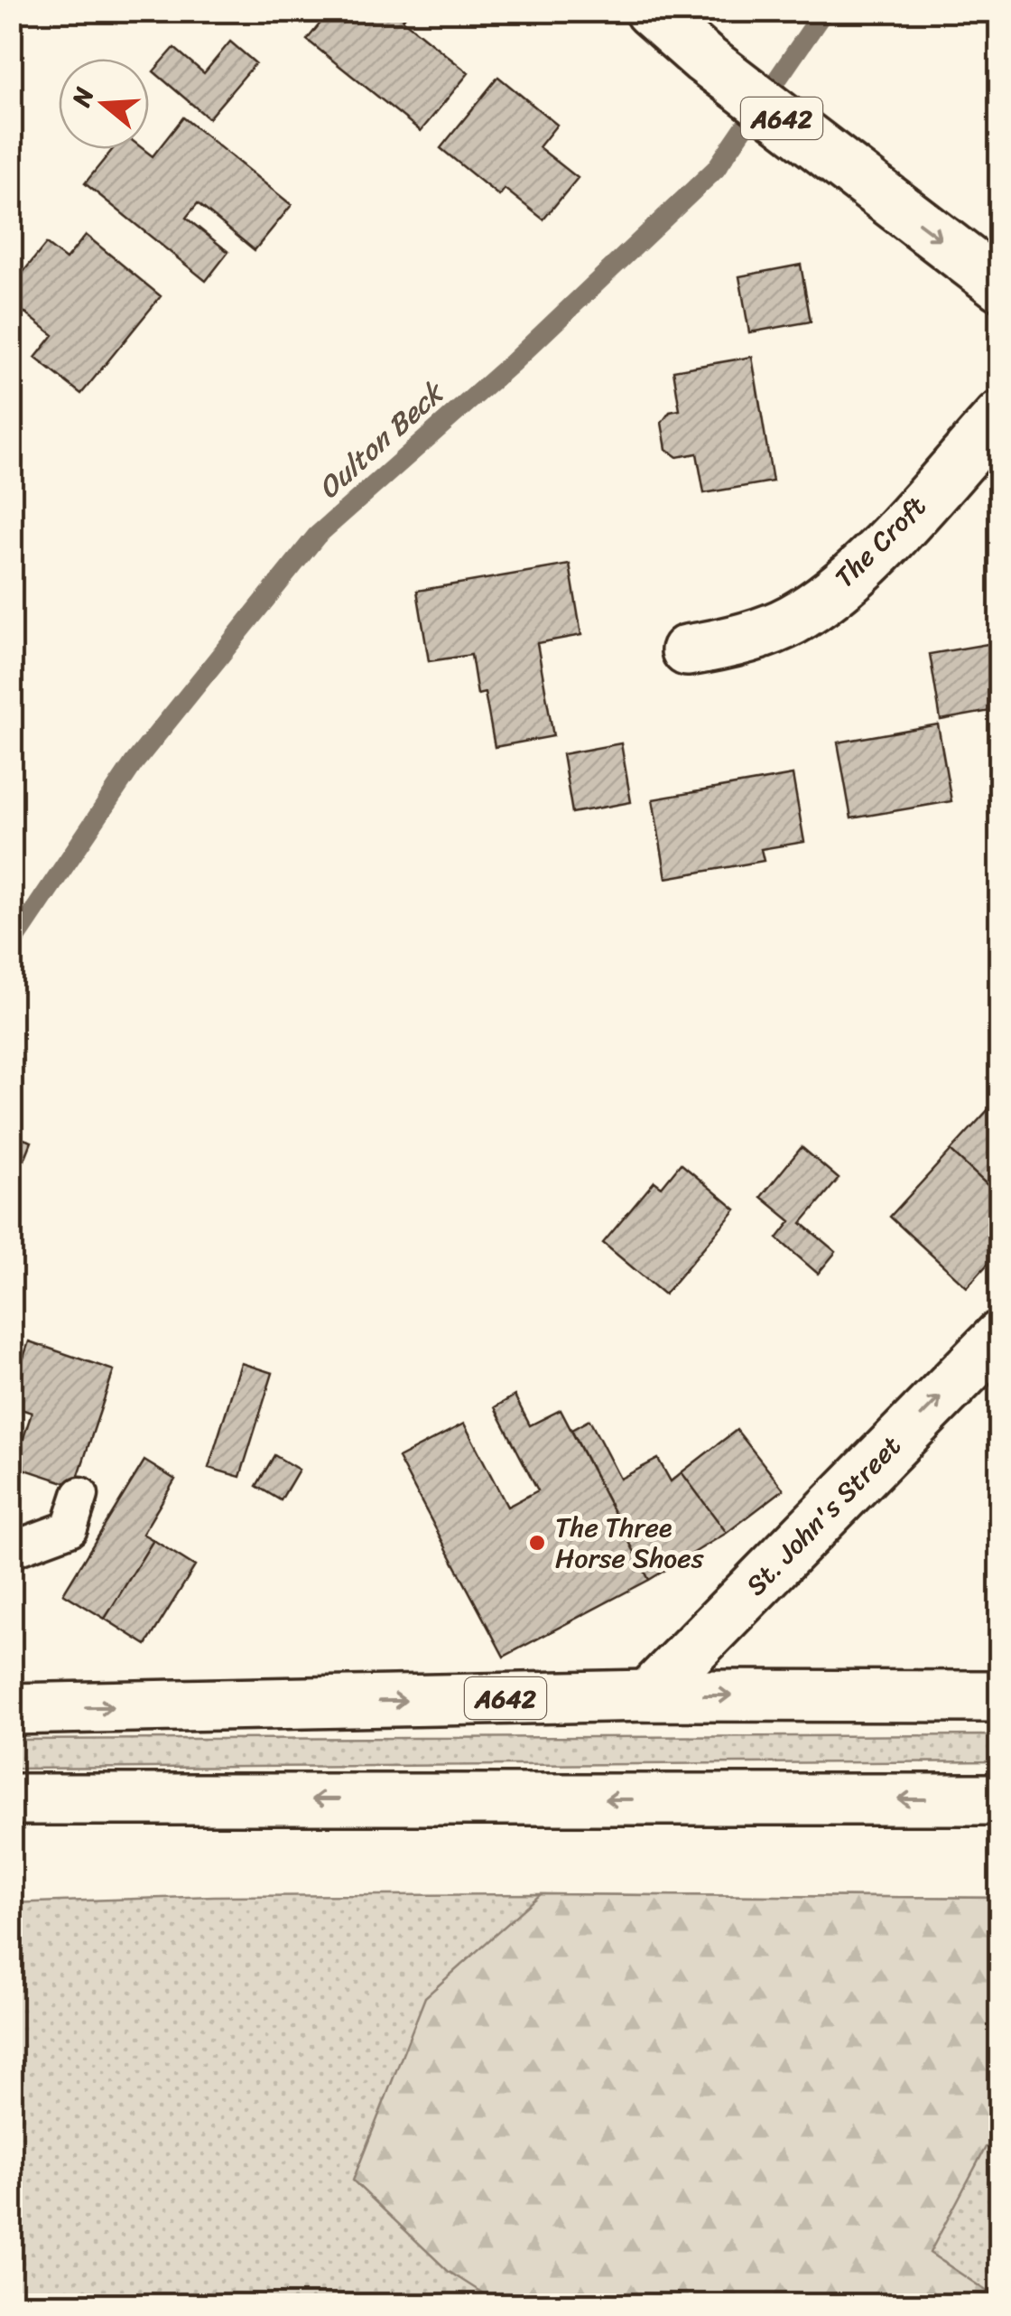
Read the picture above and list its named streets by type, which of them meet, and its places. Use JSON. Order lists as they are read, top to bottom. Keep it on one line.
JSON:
{"streets":{"main road":["A642","The Croft","St. John's Street"]},"crossings":[["A642","St. John's Street"]],"one_way":["St. John's Street"],"water":["Oulton Beck"],"places":["The Three Horse Shoes"],"north":"left"}
